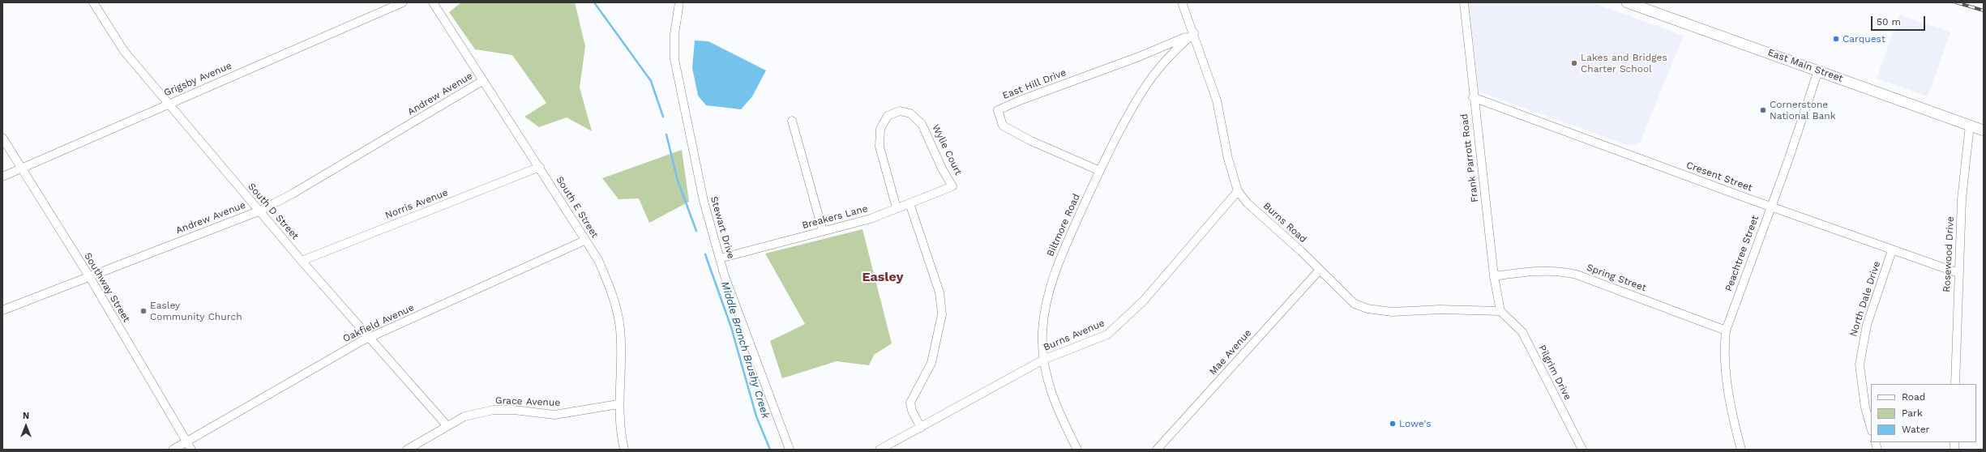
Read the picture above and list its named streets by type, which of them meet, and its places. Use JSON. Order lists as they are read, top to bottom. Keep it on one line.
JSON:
{"streets":{"main road":["East Main Street"],"street":["Grigsby Avenue","East Hill Drive","Andrew Avenue","Wylie Court","Frank Parrott Road","Cresent Street","Norris Avenue","South E Street","South D Street","Breakers Lane","Burns Road","Biltmore Road","Stewart Drive","Peachtree Street","Rosewood Drive","Spring Street","Southway Street","North Dale Drive","Oakfield Avenue","Burns Avenue","Mae Avenue","Pilgrim Drive","Grace Avenue"]},"crossings":[["East Main Street","Peachtree Street"],["East Main Street","Rosewood Drive"],["Grigsby Avenue","South D Street"],["Grigsby Avenue","Southway Street"],["East Hill Drive","Burns Road"],["East Hill Drive","Biltmore Road"],["Andrew Avenue","South E Street"],["Andrew Avenue","South D Street"],["Andrew Avenue","Southway Street"],["Wylie Court","Breakers Lane"],["Frank Parrott Road","Cresent Street"],["Frank Parrott Road","Burns Road"],["Frank Parrott Road","Spring Street"],["Frank Parrott Road","Pilgrim Drive"],["Cresent Street","Peachtree Street"],["Cresent Street","Rosewood Drive"],["Cresent Street","North Dale Drive"],["Norris Avenue","South E Street"],["Norris Avenue","South D Street"],["South E Street","Oakfield Avenue"],["South E Street","Grace Avenue"],["South D Street","Oakfield Avenue"],["South D Street","Grace Avenue"],["Breakers Lane","Stewart Drive"],["Burns Road","Biltmore Road"],["Burns Road","Burns Avenue"],["Burns Road","Mae Avenue"],["Burns Road","Pilgrim Drive"],["Biltmore Road","Burns Avenue"],["Peachtree Street","Spring Street"],["Southway Street","Oakfield Avenue"]],"districts":["Easley"],"water":["Middle Branch Brushy Creek"],"places":["Carquest","Lakes and Bridges Charter School","Cornerstone National Bank","Easley Community Church","Lowe's"],"legend":["Road","Park","Water"],"scale_bar":"50 m","north":"top"}
